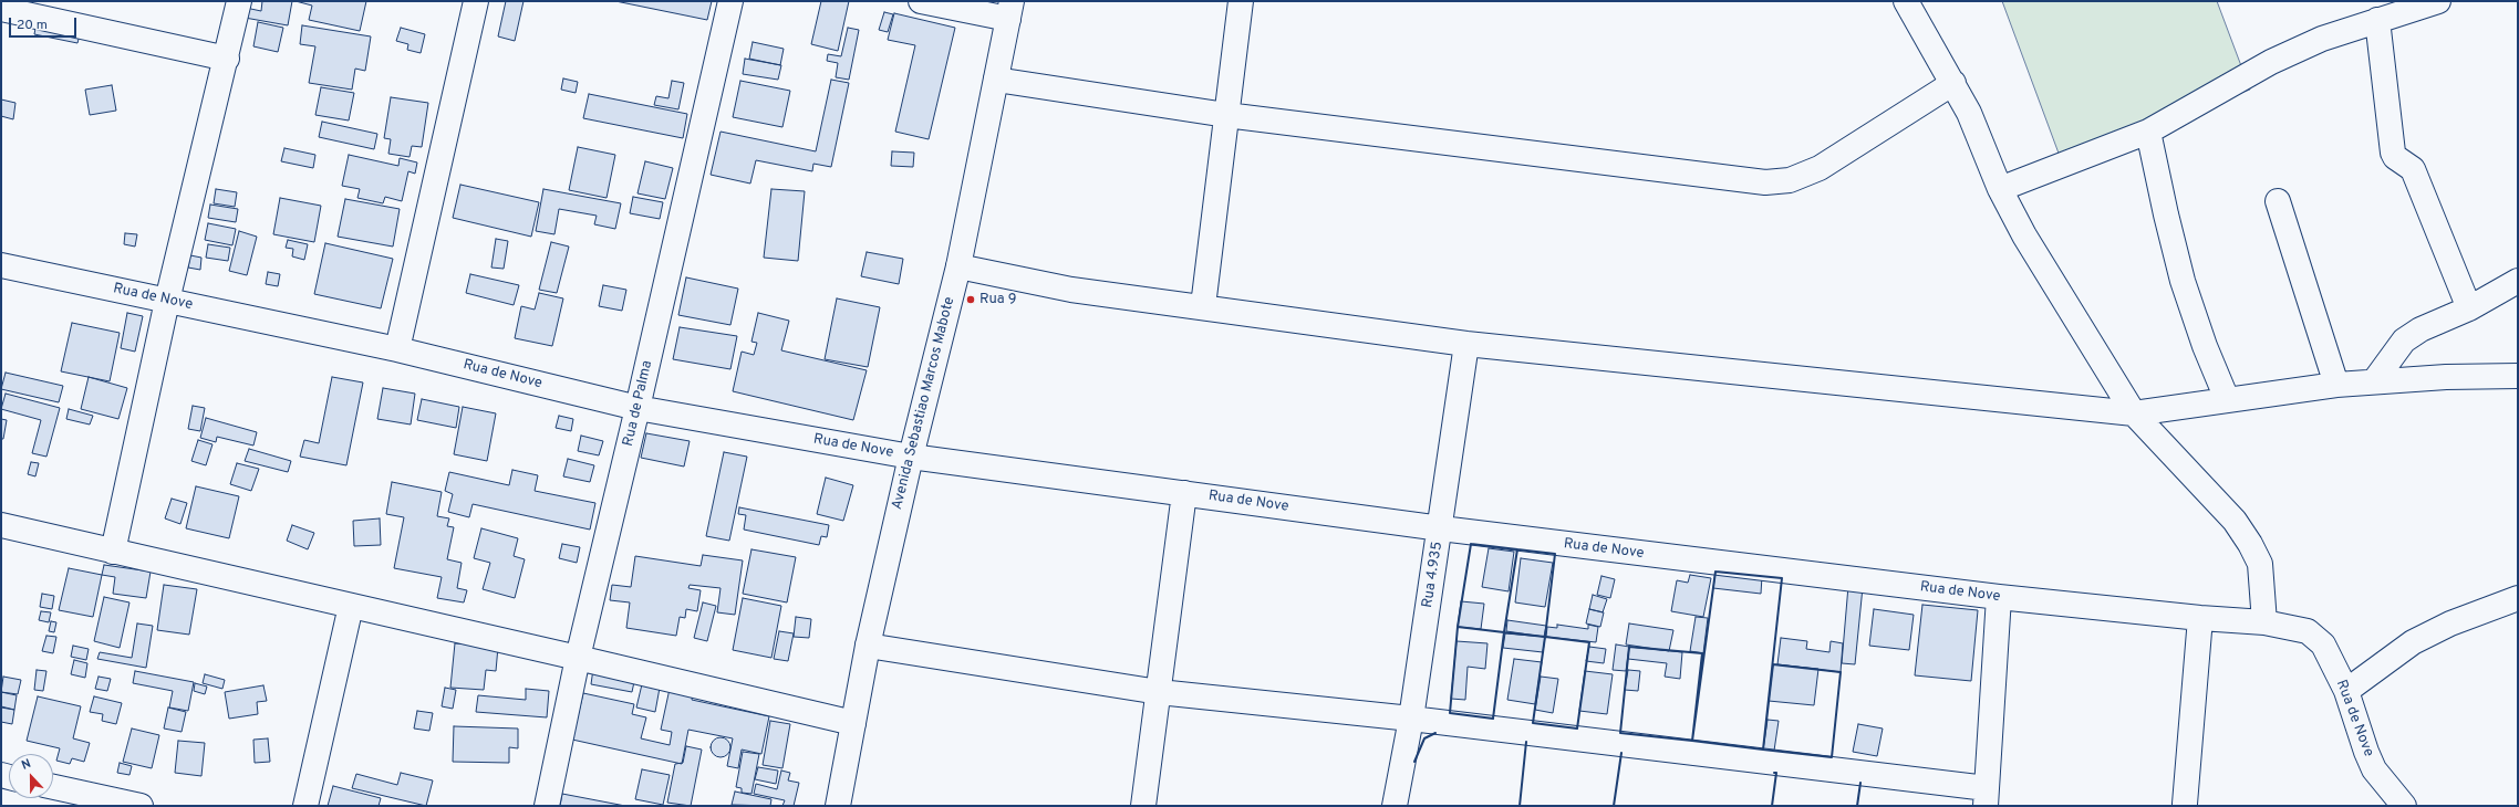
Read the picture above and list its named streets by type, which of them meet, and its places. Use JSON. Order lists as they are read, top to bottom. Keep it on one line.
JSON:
{"streets":{"street":["Rua de Nove","Rua de Palma","Avenida Sebastiao Marcos Mabote","Rua 4.935"]},"crossings":[["Rua de Nove","Rua de Palma"],["Rua de Nove","Avenida Sebastiao Marcos Mabote"],["Rua de Nove","Rua 4.935"]],"places":["Rua 9"],"scale_bar":"20 m","north":"top"}
